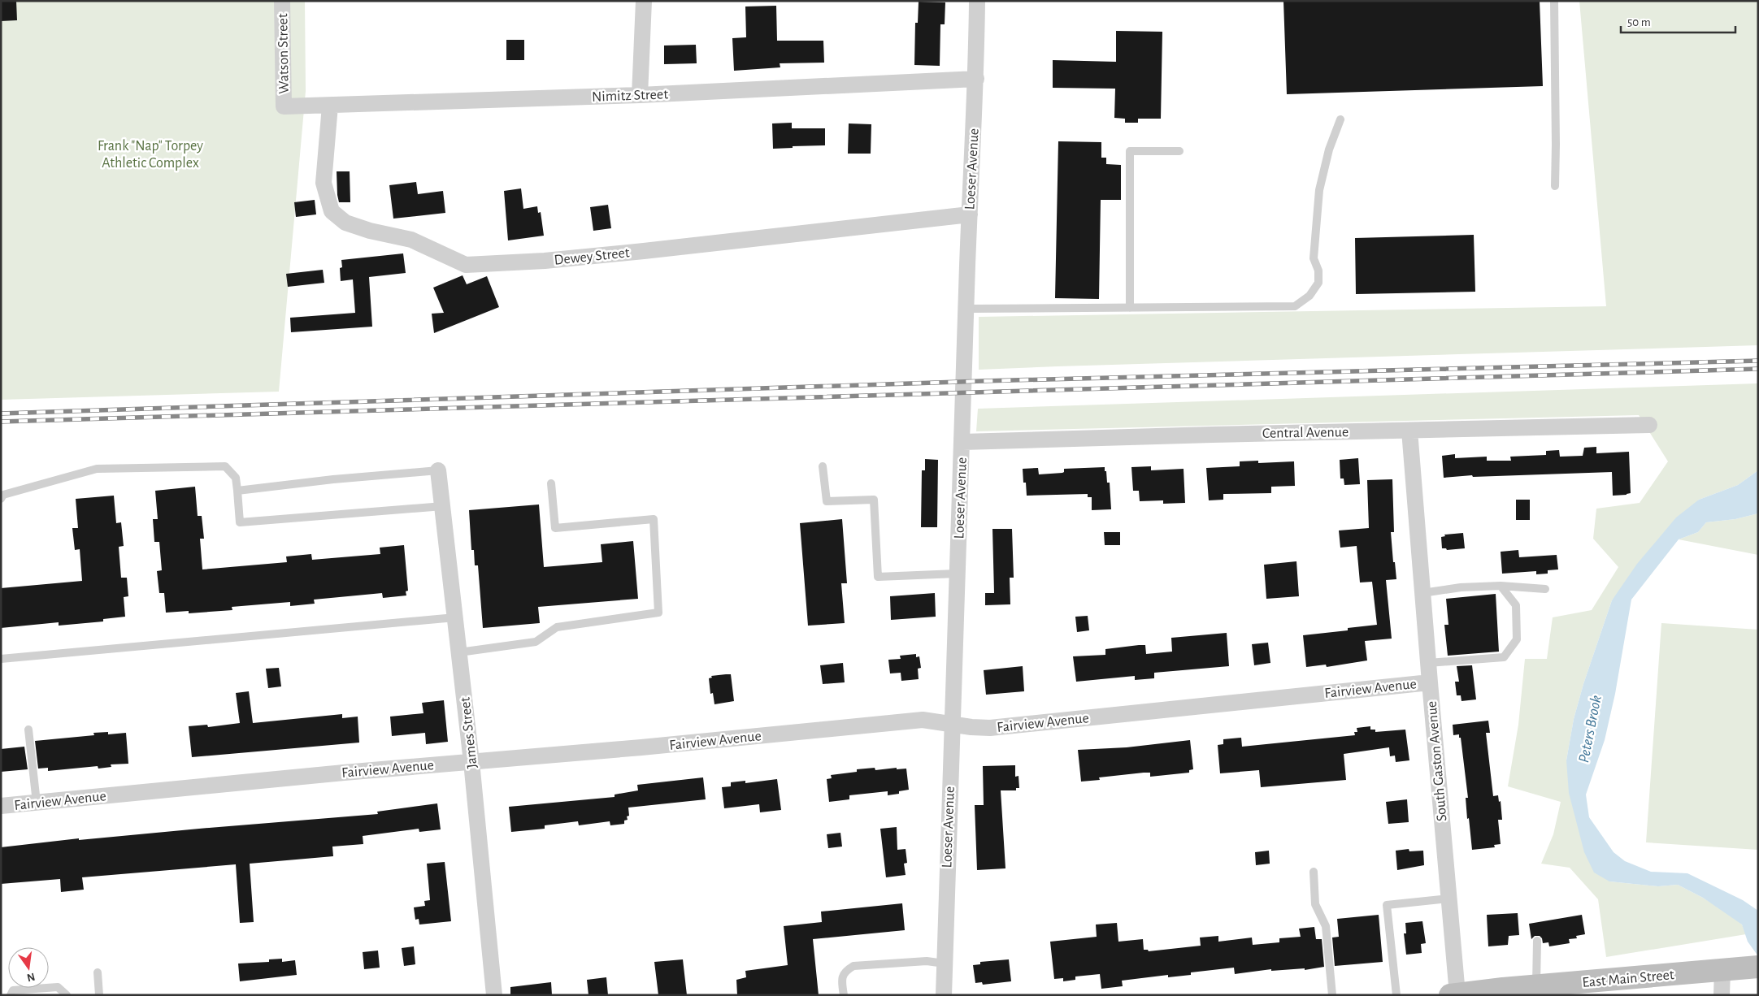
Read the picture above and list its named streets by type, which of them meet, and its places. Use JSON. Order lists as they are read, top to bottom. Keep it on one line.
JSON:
{"streets":{"street":["Watson Street","Nimitz Street","Loeser Avenue","Dewey Street","Central Avenue","Fairview Avenue","James Street","South Gaston Avenue","East Main Street"]},"crossings":[["Watson Street","Nimitz Street"],["Nimitz Street","Loeser Avenue"],["Nimitz Street","Dewey Street"],["Loeser Avenue","Dewey Street"],["Loeser Avenue","Central Avenue"],["Loeser Avenue","Fairview Avenue"],["Central Avenue","South Gaston Avenue"],["Fairview Avenue","James Street"],["Fairview Avenue","South Gaston Avenue"],["South Gaston Avenue","East Main Street"]],"water":["Peters Brook"],"parks":["Frank \"Nap\" Torpey Athletic Complex"],"scale_bar":"50 m","north":"bottom"}
